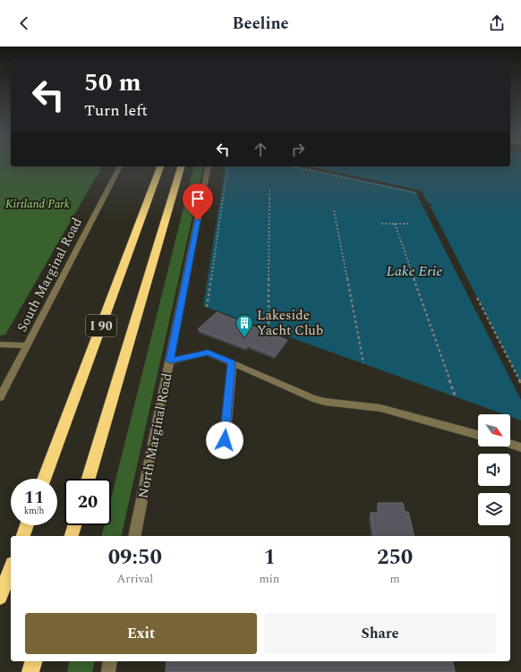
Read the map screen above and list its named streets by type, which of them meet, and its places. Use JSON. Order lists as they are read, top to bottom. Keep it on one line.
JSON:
{"streets":{"highway":["I 90"],"street":["South Marginal Road","North Marginal Road"]},"water":["Lake Erie"],"parks":["Kirtland Park"],"places":{"building":["Lakeside Yacht Club"]},"north":"bottom right","page":{"header":"Beeline","turn":["50 m","Turn left"],"speed":"11 km/h","limit":"20","eta":["09:50","Arrival","1","min","250","m"],"buttons":["Exit","Share"]}}
